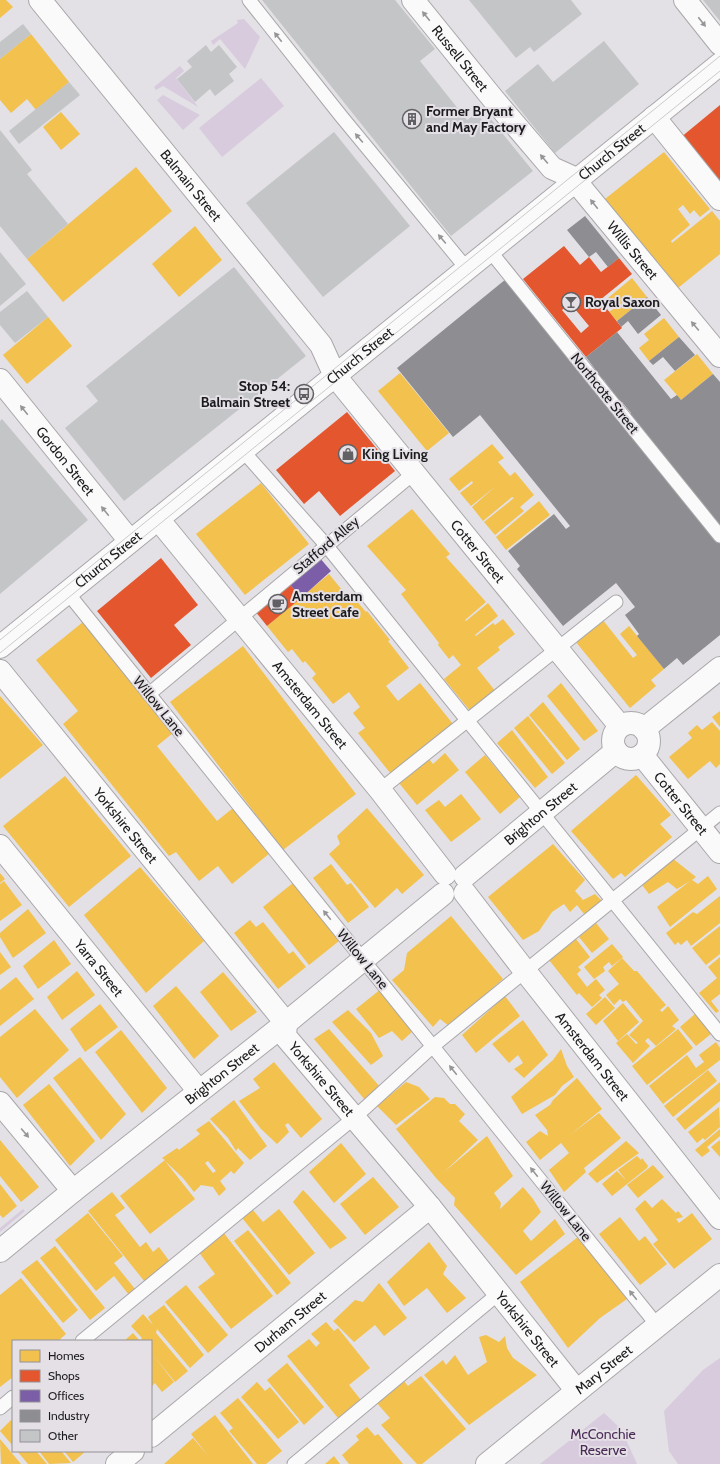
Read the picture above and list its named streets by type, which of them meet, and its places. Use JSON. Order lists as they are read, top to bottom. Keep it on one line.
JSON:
{"streets":{"street":["Russell Street","Church Street","Balmain Street","Willis Street","Gordon Street","Cotter Street","Amsterdam Street","Brighton Street","Yorkshire Street","Yarra Street","Durham Street","Mary Street"],"lane":["Northcote Street","Stafford Alley","Willow Lane"]},"crossings":[["Russell Street","Church Street"],["Russell Street","Willis Street"],["Church Street","Balmain Street"],["Church Street","Willis Street"],["Church Street","Northcote Street"],["Church Street","Gordon Street"],["Church Street","Cotter Street"],["Church Street","Amsterdam Street"],["Church Street","Willow Lane"],["Balmain Street","Cotter Street"],["Stafford Alley","Cotter Street"],["Stafford Alley","Amsterdam Street"],["Stafford Alley","Willow Lane"],["Cotter Street","Brighton Street"],["Amsterdam Street","Brighton Street"],["Willow Lane","Brighton Street"],["Willow Lane","Mary Street"],["Brighton Street","Yorkshire Street"],["Brighton Street","Yarra Street"],["Yorkshire Street","Durham Street"],["Yorkshire Street","Mary Street"]],"one_way":["Russell Street","Gordon Street","Willow Lane"],"parks":["McConchie Reserve"],"places":{"building":["Former Bryant and May Factory"],"bar":["Royal Saxon"],"bus stop":["Stop 54: Balmain Street"],"shop":["King Living"],"cafe":["Amsterdam Street Cafe"]},"legend":["Homes","Shops","Offices","Industry","Other"]}
